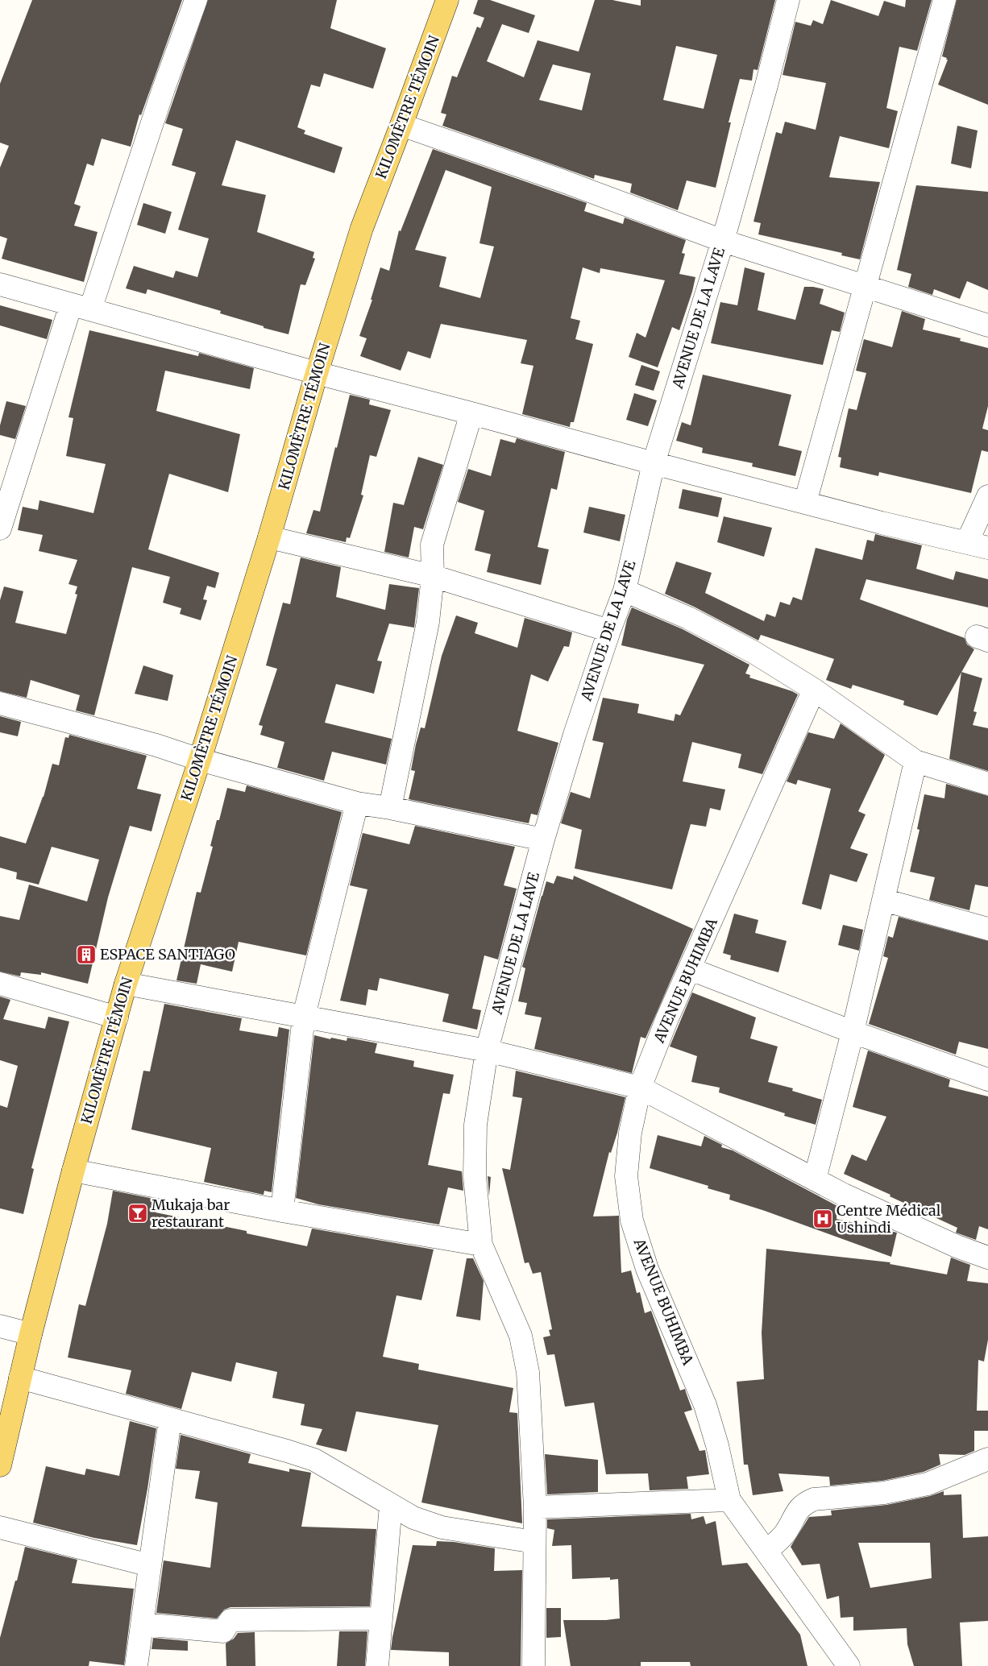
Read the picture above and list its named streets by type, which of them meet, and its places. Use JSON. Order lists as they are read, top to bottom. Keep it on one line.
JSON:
{"streets":{"main road":["KILOMÈTRE TÉMOIN"],"street":["AVENUE DE LA LAVE","AVENUE BUHIMBA"]},"places":{"building":["ESPACE SANTIAGO"],"bar":["Mukaja bar restaurant"],"hospital":["Centre Médical Ushindi"]}}
